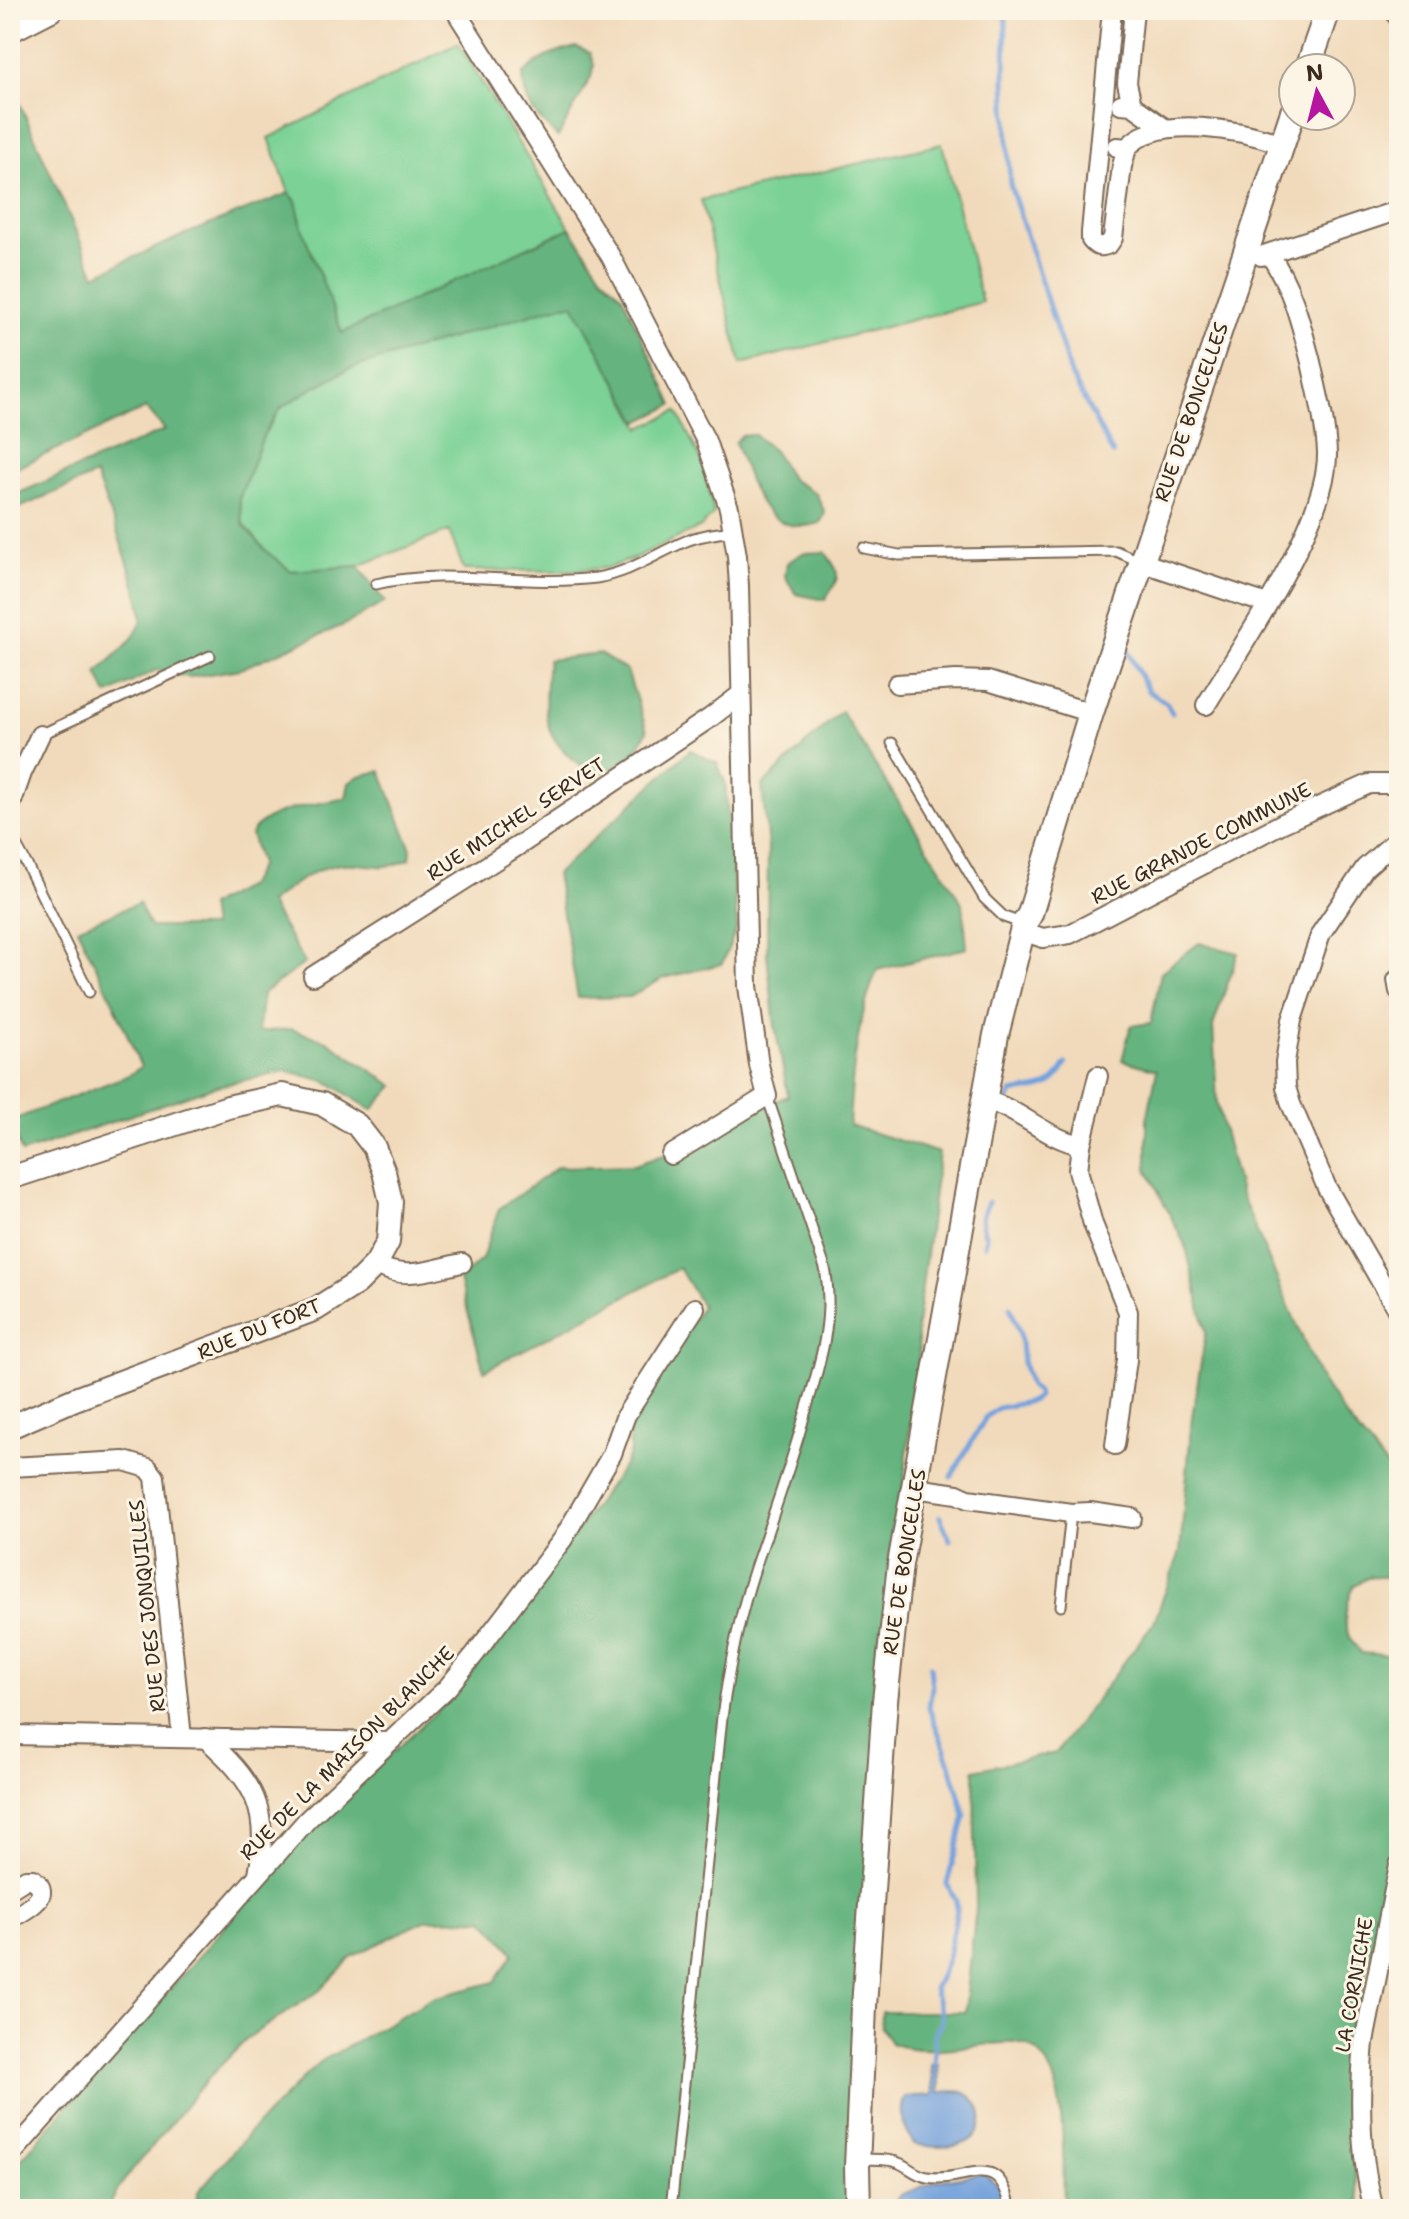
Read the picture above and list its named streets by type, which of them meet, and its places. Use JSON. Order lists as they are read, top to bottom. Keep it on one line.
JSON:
{"streets":{"main road":["RUE DE BONCELLES"],"street":["RUE MICHEL SERVET","RUE GRANDE COMMUNE","RUE DU FORT","RUE DES JONQUILLES","RUE DE LA MAISON BLANCHE","LA CORNICHE"]},"crossings":[["RUE DE BONCELLES","RUE GRANDE COMMUNE"]],"north":"top"}
